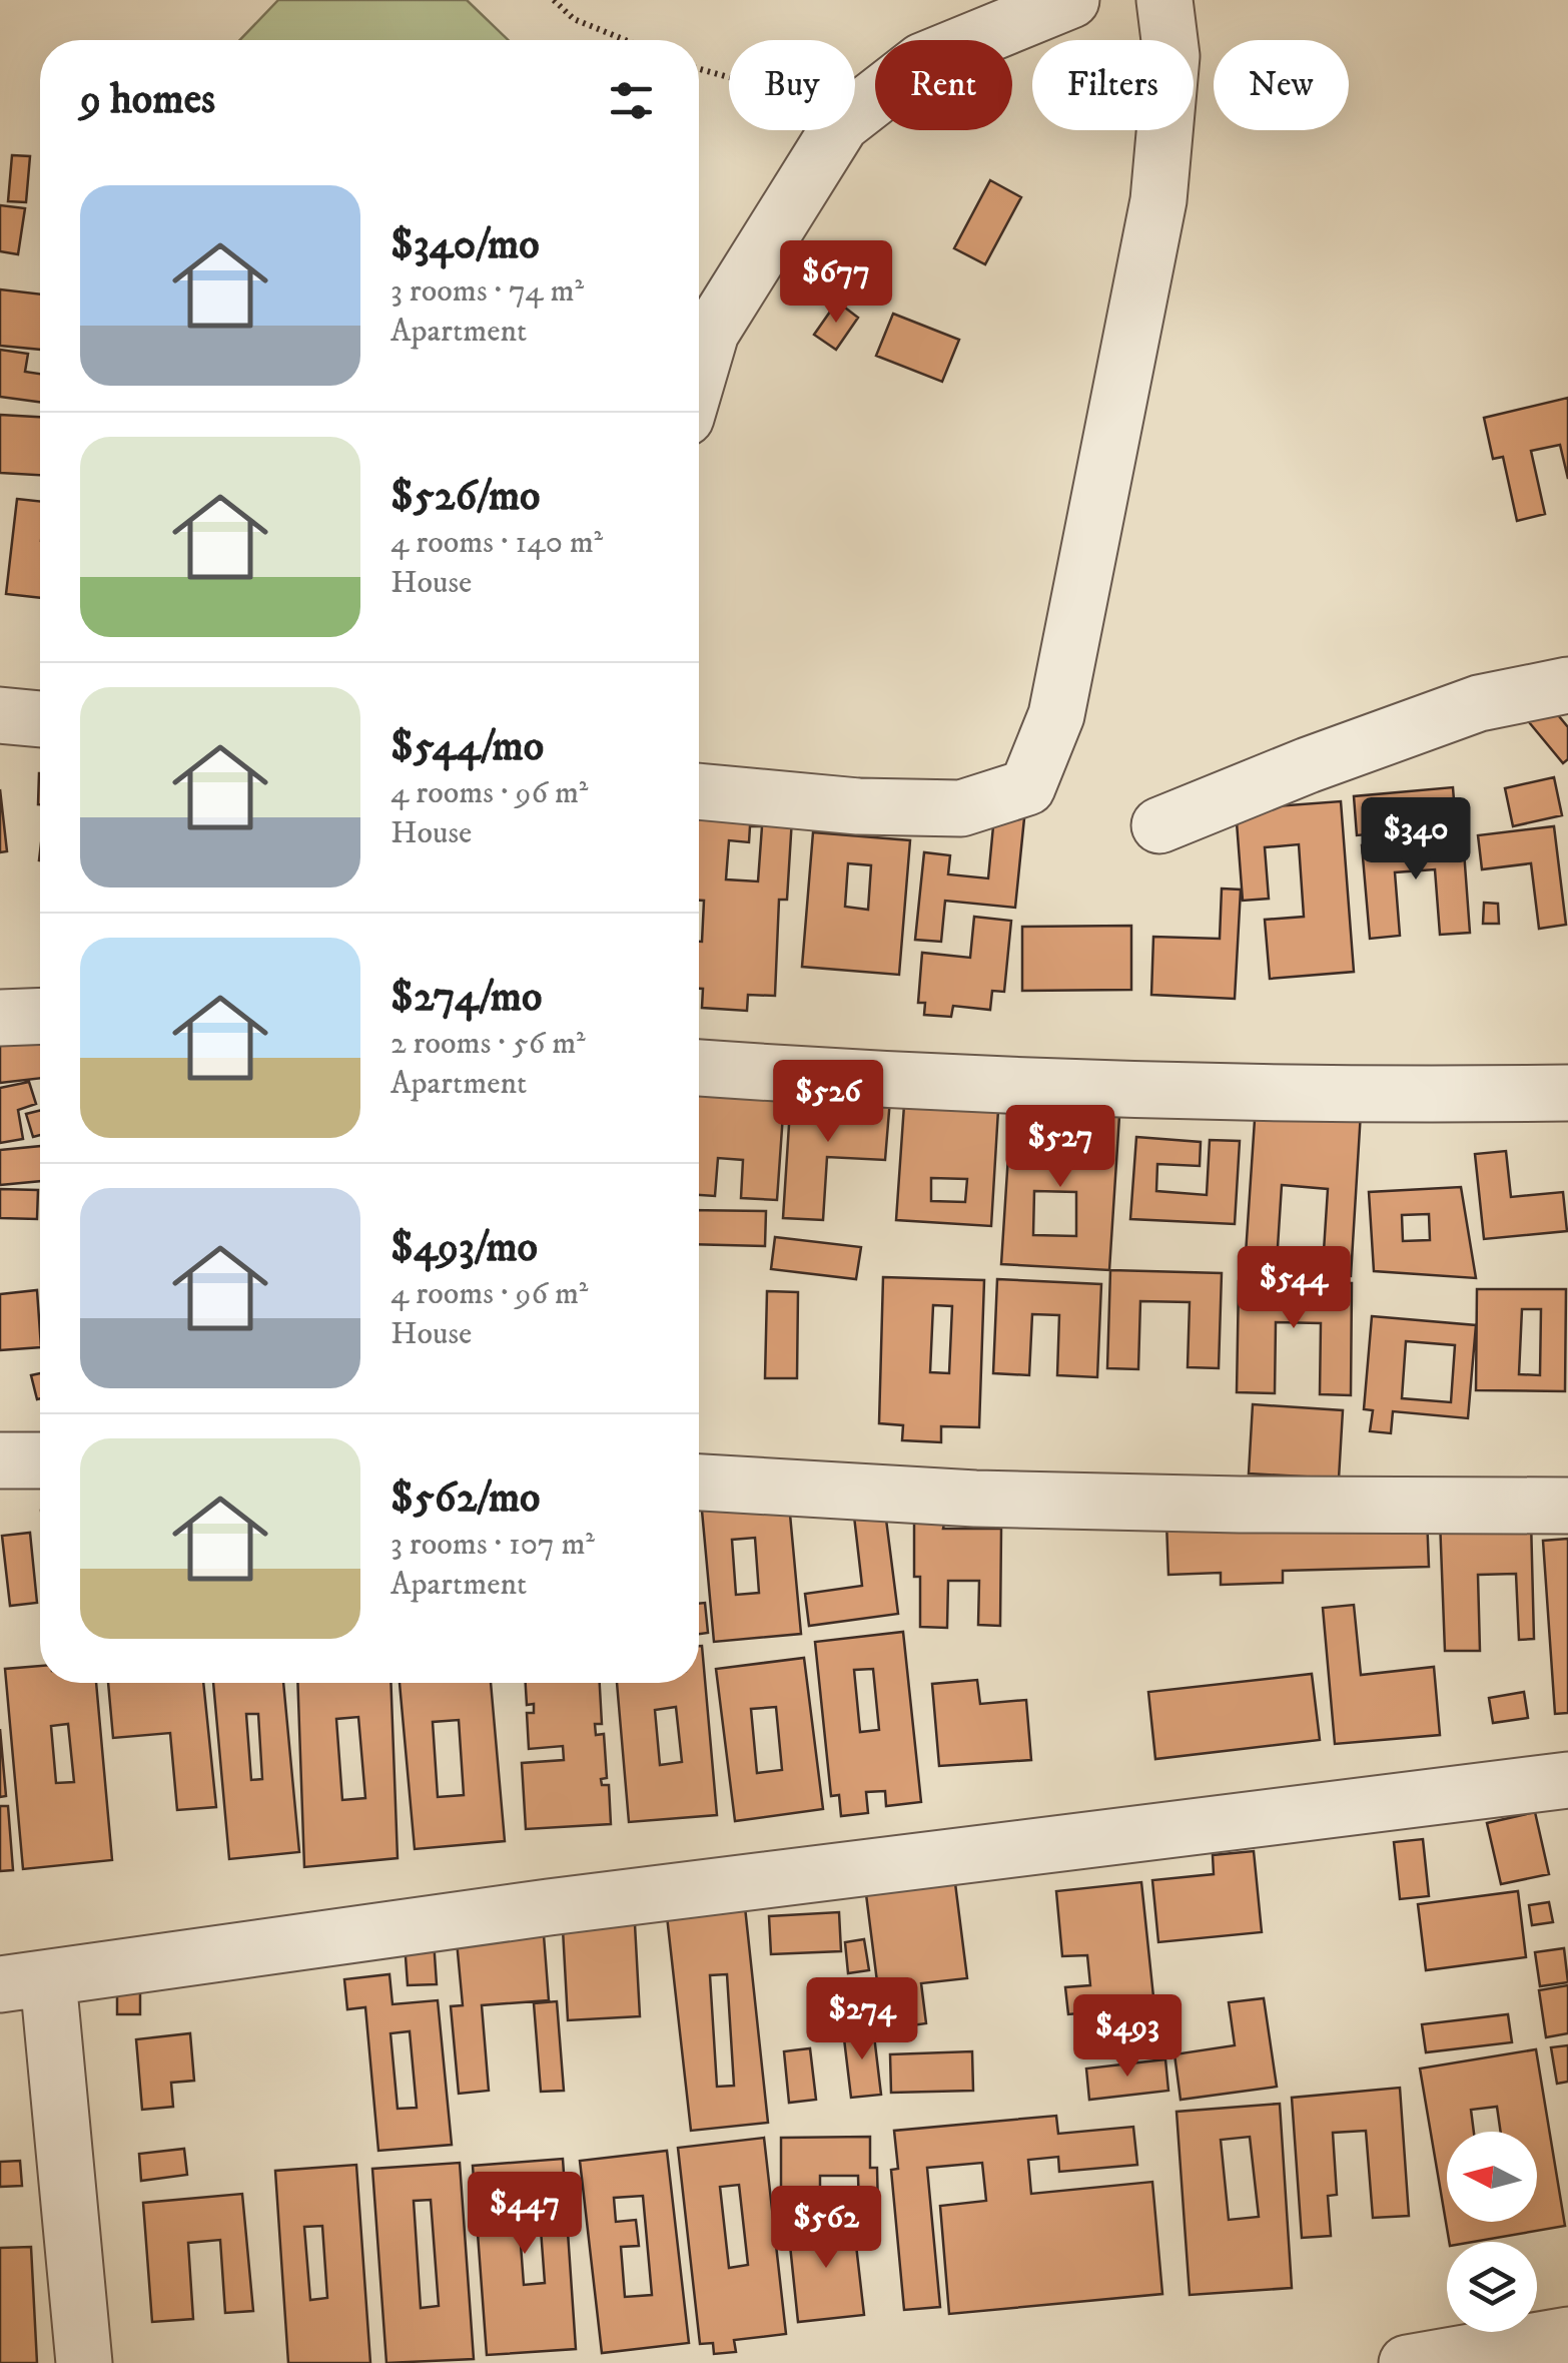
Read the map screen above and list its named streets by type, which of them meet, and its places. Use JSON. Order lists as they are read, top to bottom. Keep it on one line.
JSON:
{"north":"left","page":{"chip":["Buy","Rent","Filters","New"],"heading":"9 homes","list":[{"name":"$340/mo","note":"3 rooms · 74 m² · Apartment"},{"name":"$526/mo","note":"4 rooms · 140 m² · House"},{"name":"$544/mo","note":"4 rooms · 96 m² · House"},{"name":"$274/mo","note":"2 rooms · 56 m² · Apartment"},{"name":"$493/mo","note":"4 rooms · 96 m² · House"},{"name":"$562/mo","note":"3 rooms · 107 m² · Apartment"}],"price":["$677","$340","$526","$527","$544","$274","$493","$447","$562"]}}
